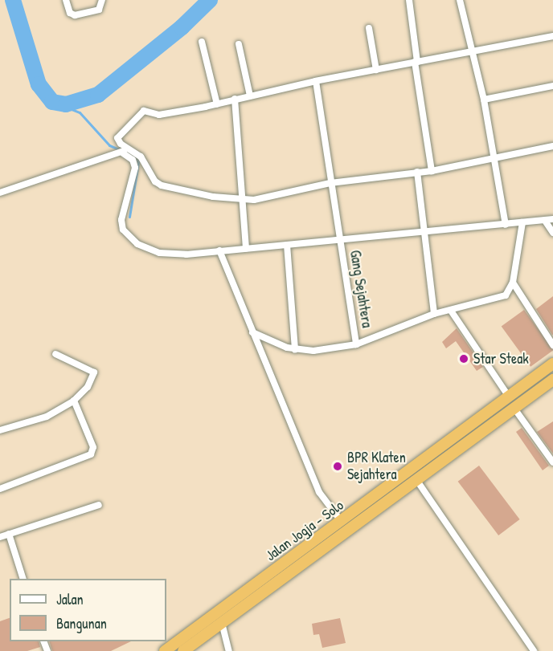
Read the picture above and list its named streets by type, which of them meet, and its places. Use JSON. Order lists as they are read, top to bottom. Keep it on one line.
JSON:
{"streets":{"highway":["Jalan Jogja - Solo"],"street":["Gang Sejahtera"]},"places":["Star Steak","BPR Klaten Sejahtera"],"legend":["Jalan","Bangunan"]}
